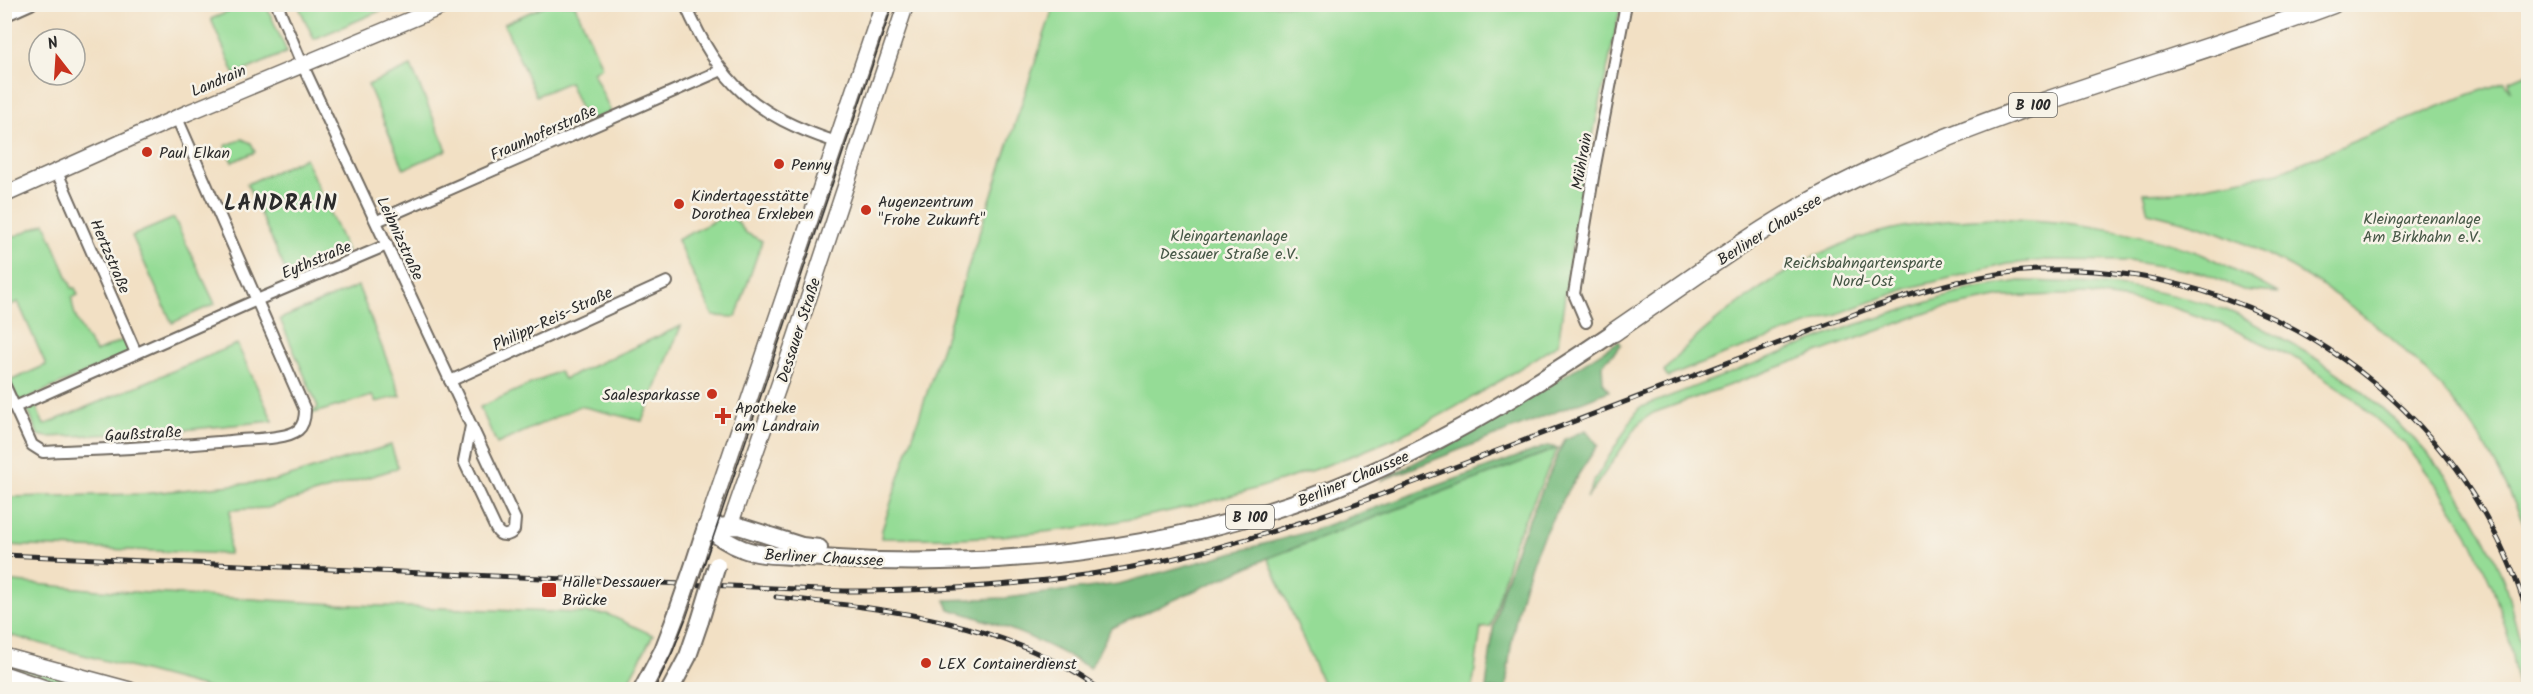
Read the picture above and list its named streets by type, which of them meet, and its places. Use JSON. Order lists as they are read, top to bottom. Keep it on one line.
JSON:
{"streets":{"highway":["B 100","Berliner Chaussee"],"main road":["Landrain","Dessauer Straße"],"street":["Fraunhoferstraße","Mühlrain","Leibnizstraße","Hertzstraße","Eythstraße","Philipp-Reis-Straße","Gaußstraße"]},"crossings":[["Landrain","Leibnizstraße"],["Landrain","Hertzstraße"],["Fraunhoferstraße","Leibnizstraße"],["Berliner Chaussee","Dessauer Straße"],["Leibnizstraße","Eythstraße"],["Leibnizstraße","Philipp-Reis-Straße"],["Hertzstraße","Eythstraße"],["Eythstraße","Gaußstraße"]],"districts":["LANDRAIN"],"parks":["Kleingartenanlage Am Birkhahn e.V.","Kleingartenanlage Dessauer Straße e.V.","Reichsbahngartensparte Nord-Ost"],"places":{"other":["Paul Elkan","Penny","Kindertagesstätte Dorothea Erxleben","Augenzentrum \"Frohe Zukunft\"","Saalesparkasse","LEX Containerdienst"],"health":["Apotheke am Landrain"],"transit":["Halle Dessauer Brücke"]},"north":"top"}
